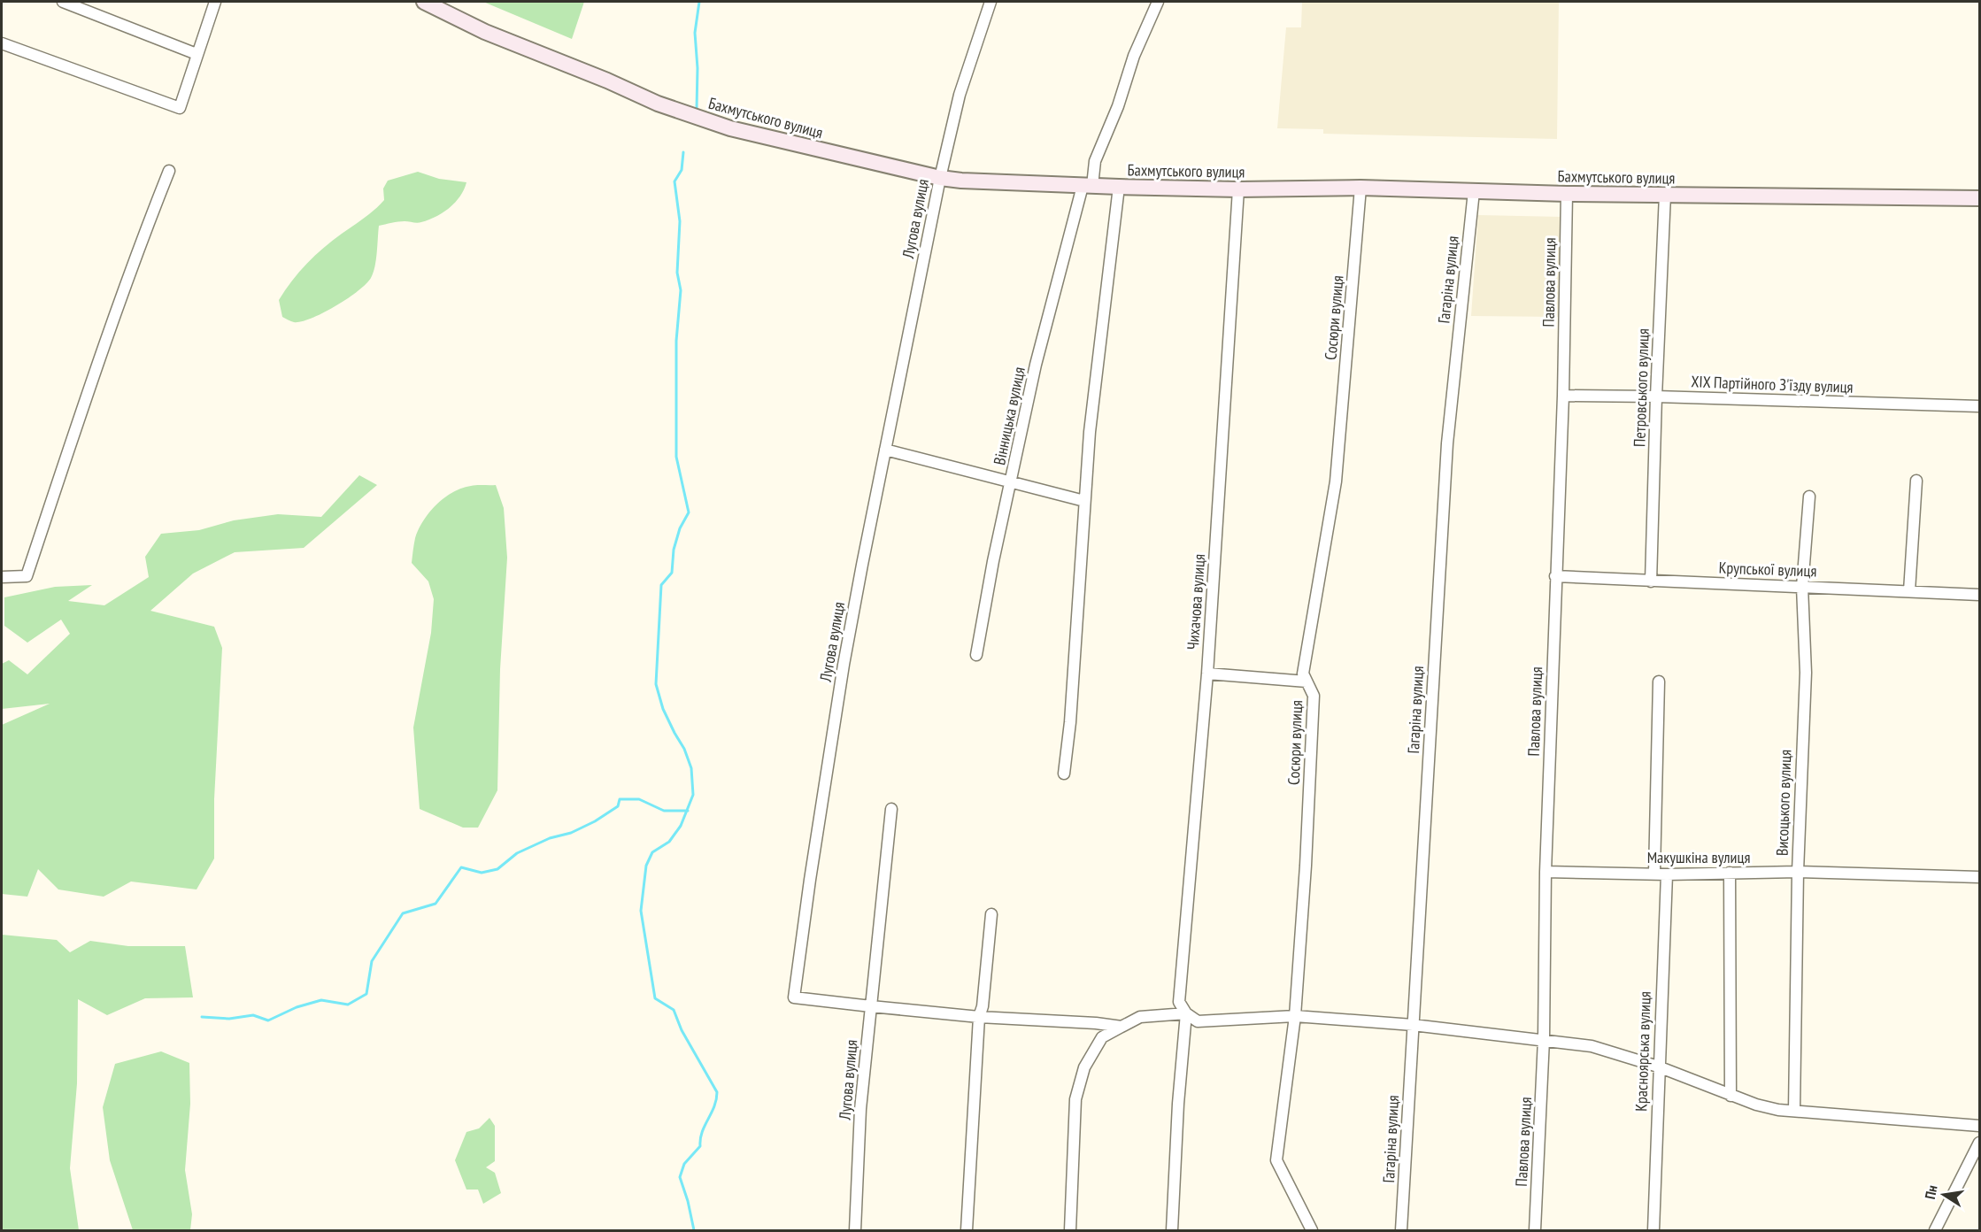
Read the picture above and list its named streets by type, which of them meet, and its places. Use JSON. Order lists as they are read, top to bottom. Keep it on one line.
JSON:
{"streets":{"main road":["Бахмутського вулиця"],"street":["Лугова вулиця","Гагаріна вулиця","Павлова вулиця","Сосюри вулиця","XIX Партійного З'їзду вулиця","Петровського вулиця","Вінницька вулиця","Крупської вулиця","Чихачова вулиця","Висоцького вулиця","Макушкіна вулиця","Красноярська вулиця"]},"crossings":[["Бахмутського вулиця","Лугова вулиця"],["Бахмутського вулиця","Гагаріна вулиця"],["Бахмутського вулиця","Павлова вулиця"],["Бахмутського вулиця","Сосюри вулиця"],["Бахмутського вулиця","Петровського вулиця"],["Бахмутського вулиця","Вінницька вулиця"],["Бахмутського вулиця","Чихачова вулиця"],["Павлова вулиця","XIX Партійного З'їзду вулиця"],["Павлова вулиця","Крупської вулиця"],["Павлова вулиця","Макушкіна вулиця"],["XIX Партійного З'їзду вулиця","Петровського вулиця"],["Петровського вулиця","Крупської вулиця"],["Крупської вулиця","Висоцького вулиця"],["Висоцького вулиця","Макушкіна вулиця"],["Макушкіна вулиця","Красноярська вулиця"]],"north":"left"}
